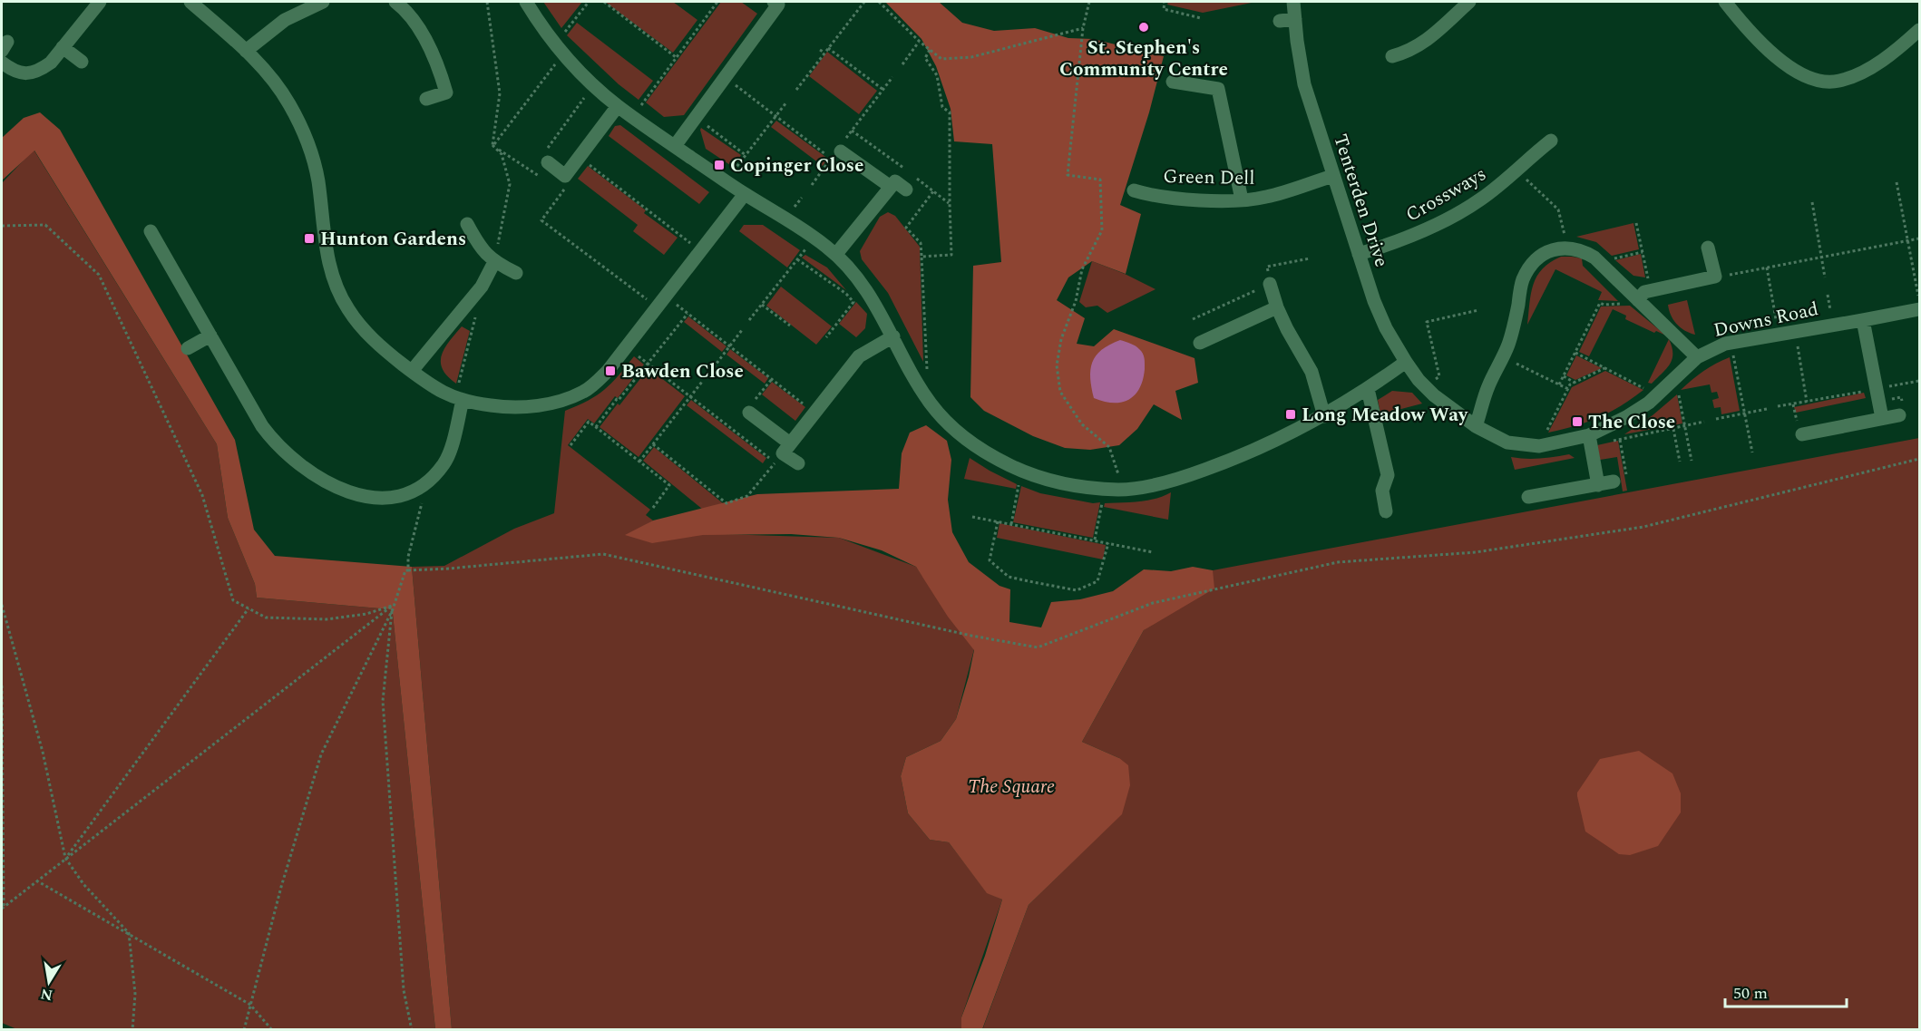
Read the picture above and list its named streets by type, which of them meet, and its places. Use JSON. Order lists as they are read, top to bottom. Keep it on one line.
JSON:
{"streets":{"street":["Green Dell","Crossways","Tenterden Drive","Downs Road"]},"crossings":[["Green Dell","Tenterden Drive"],["Crossways","Tenterden Drive"],["Tenterden Drive","Downs Road"]],"parks":["The Square"],"places":{"other":["St. Stephen's Community Centre"],"transit":["Copinger Close","Hunton Gardens","Bawden Close","Long Meadow Way","The Close"]},"scale_bar":"50 m","north":"bottom"}
